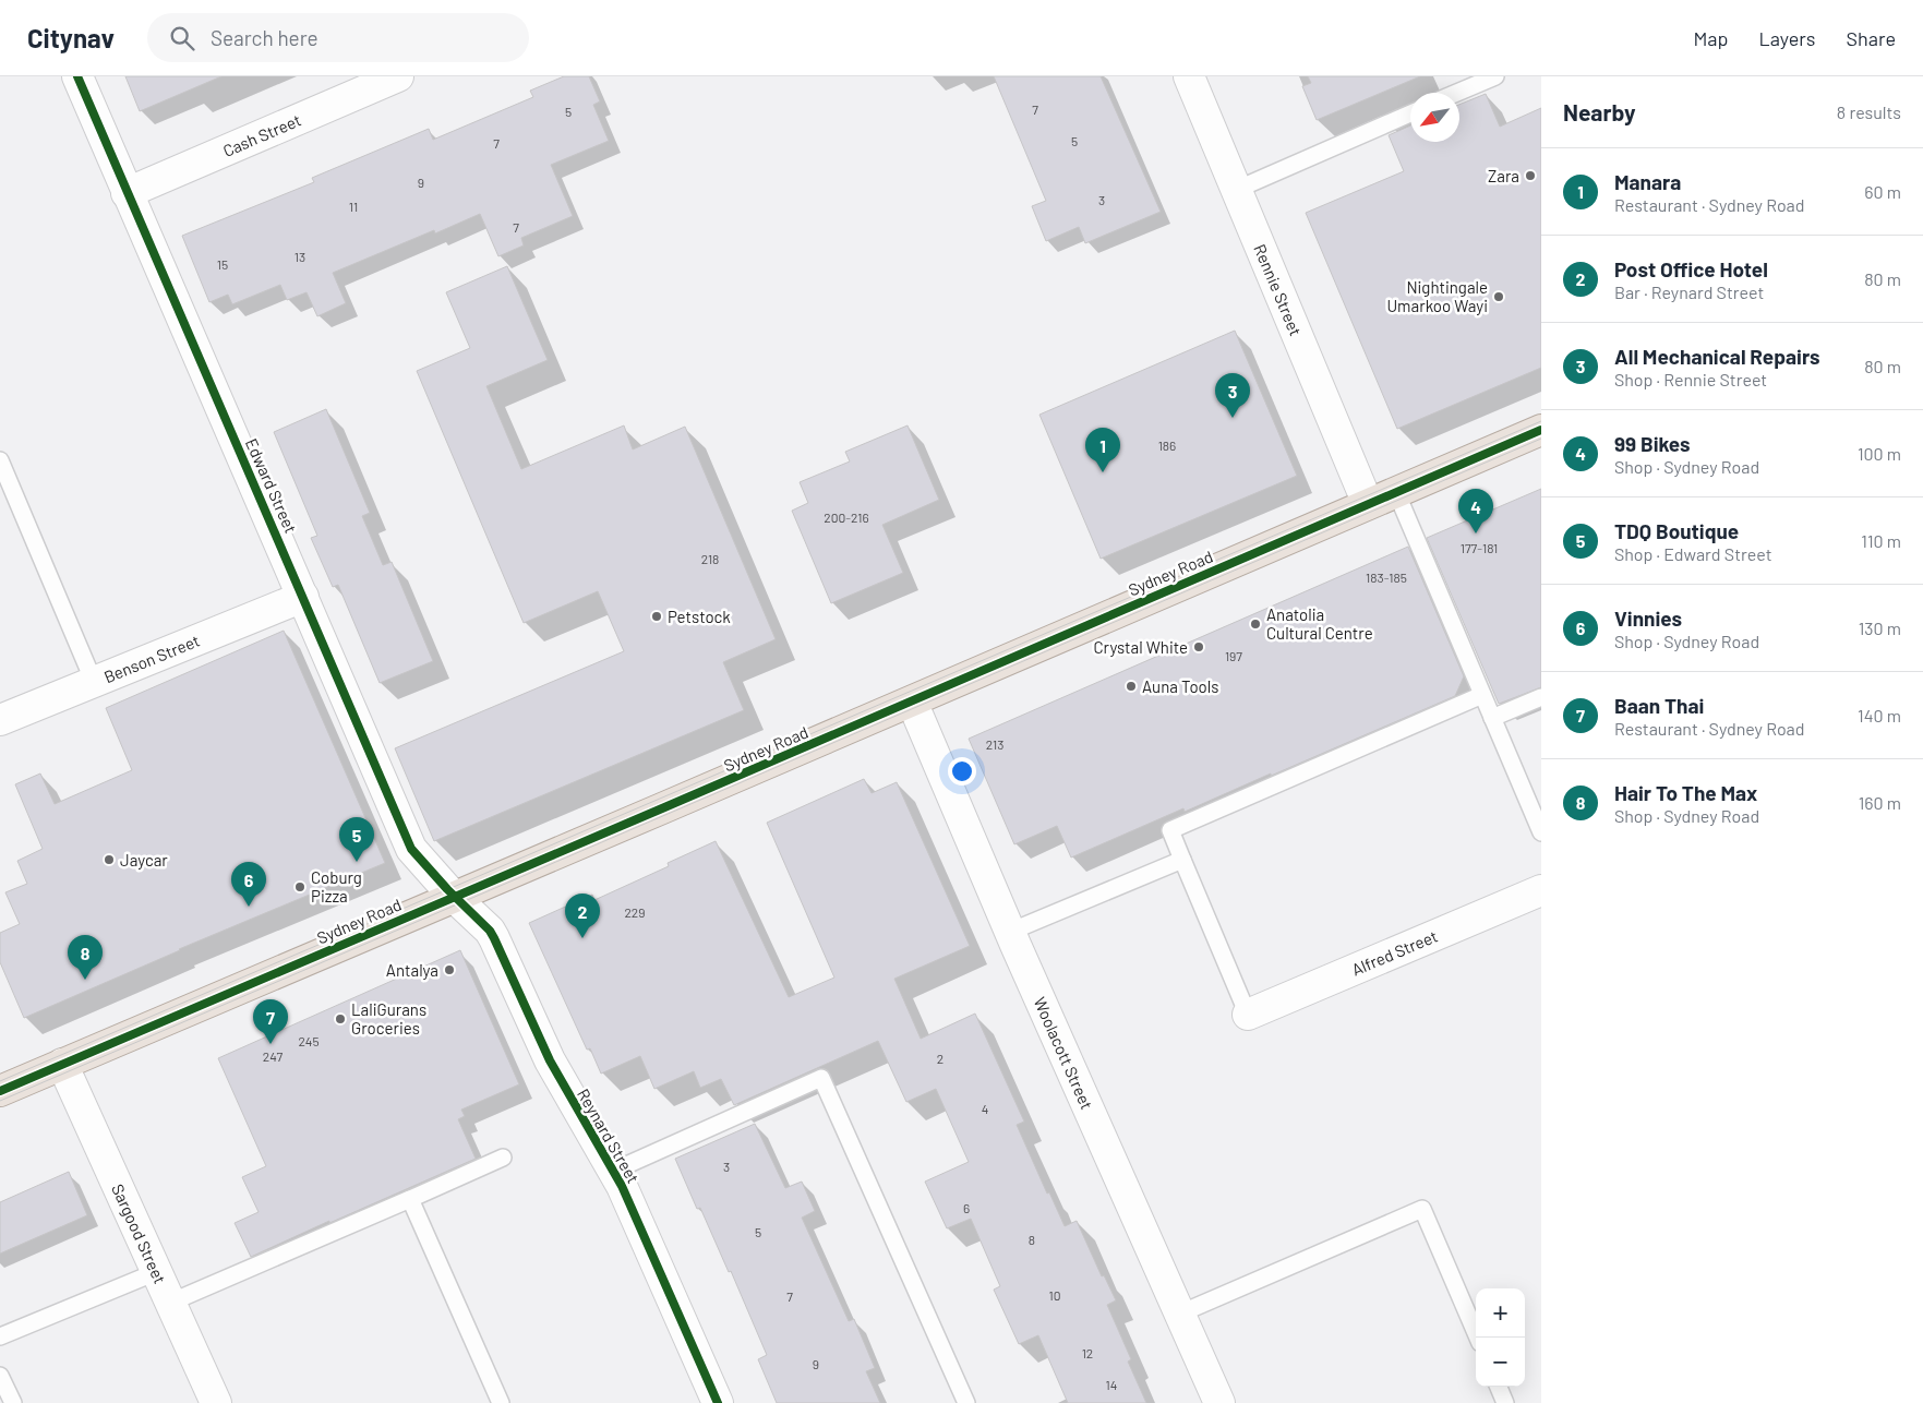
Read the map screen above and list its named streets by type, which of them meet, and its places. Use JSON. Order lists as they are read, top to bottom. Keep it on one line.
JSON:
{"streets":{"highway":["Sydney Road"],"street":["Cash Street","Rennie Street","Edward Street","Benson Street","Alfred Street","Woolacott Street","Reynard Street","Sargood Street"]},"crossings":[["Cash Street","Edward Street"],["Rennie Street","Sydney Road"],["Edward Street","Sydney Road"],["Edward Street","Benson Street"],["Edward Street","Reynard Street"],["Sydney Road","Woolacott Street"],["Sydney Road","Reynard Street"],["Sydney Road","Sargood Street"]],"places":["Zara","Nightingale Umarkoo Wayi","Petstock","Anatolia Cultural Centre","Crystal White","Auna Tools","Jaycar","Coburg Pizza","Antalya","LaliGurans Groceries"],"house_numbers":["7","5","5","7","9","3","11","7","13","15","186","200-216","177-181","218","183-185","197","213","229","245","247","2","4","3","6","5","8","10","7","12","9","14"],"north":"bottom left","page":{"header":"Citynav","search":"Search here","nav":["Map","Layers","Share"],"heading":["Nearby","8 results"],"list":[{"mark":"1","name":"Manara","note":"Restaurant · Sydney Road","value":"60 m"},{"mark":"2","name":"Post Office Hotel","note":"Bar · Reynard Street","value":"80 m"},{"mark":"3","name":"All Mechanical Repairs","note":"Shop · Rennie Street","value":"80 m"},{"mark":"4","name":"99 Bikes","note":"Shop · Sydney Road","value":"100 m"},{"mark":"5","name":"TDQ Boutique","note":"Shop · Edward Street","value":"110 m"},{"mark":"6","name":"Vinnies","note":"Shop · Sydney Road","value":"130 m"},{"mark":"7","name":"Baan Thai","note":"Restaurant · Sydney Road","value":"140 m"},{"mark":"8","name":"Hair To The Max","note":"Shop · Sydney Road","value":"160 m"}],"pins":["3","1","4","5","6","2","8","7"],"map_buttons":["+","−"]}}
